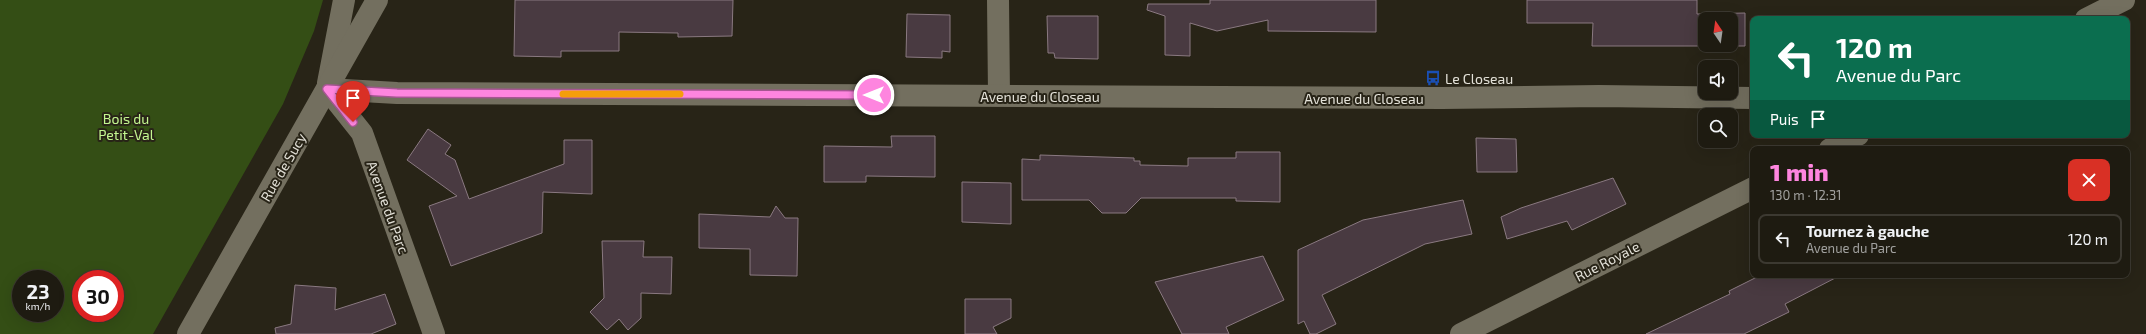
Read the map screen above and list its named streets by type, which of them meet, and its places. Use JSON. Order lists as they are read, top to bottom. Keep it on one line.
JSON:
{"streets":{"street":["Avenue du Closeau","Rue de Sucy","Avenue du Parc","Rue Royale"]},"crossings":[["Avenue du Closeau","Rue de Sucy"],["Avenue du Closeau","Avenue du Parc"],["Rue de Sucy","Avenue du Parc"]],"parks":["Bois du Petit-Val"],"places":{"bus stop":["Le Closeau"]},"north":"top","page":{"turn":["120 m","Avenue du Parc"],"then":"Puis","heading":["1 min","130 m · 12:31"],"list":[{"name":"Tournez à gauche","note":"Avenue du Parc","value":"120 m"}],"speed":"23 km/h","limit":"30"}}
